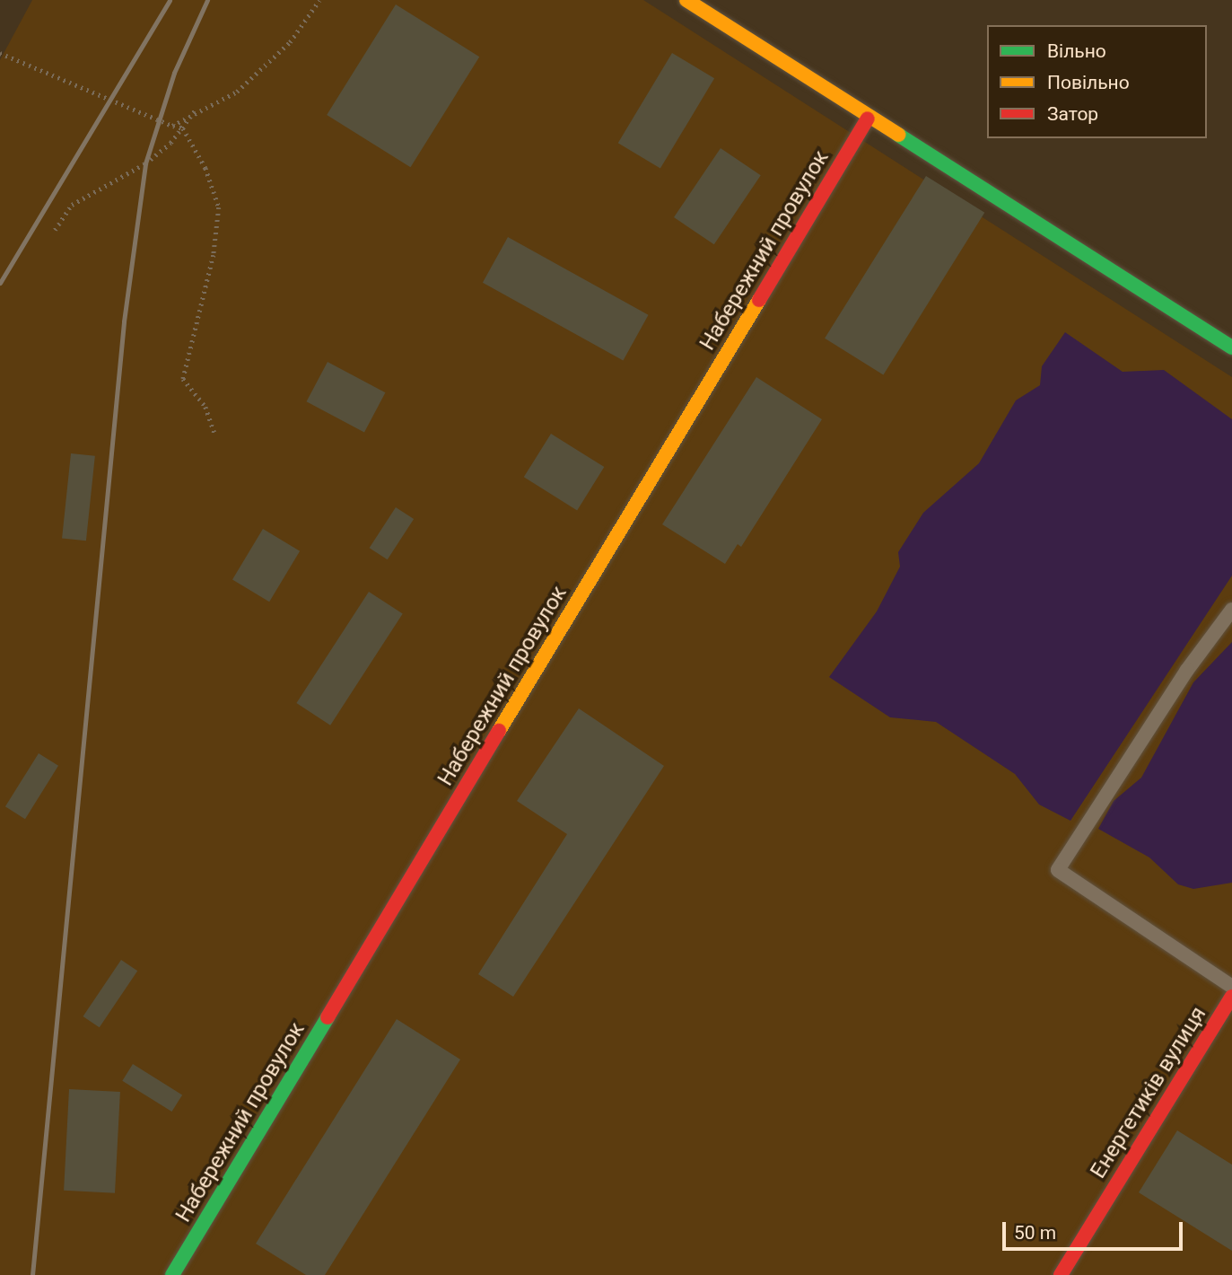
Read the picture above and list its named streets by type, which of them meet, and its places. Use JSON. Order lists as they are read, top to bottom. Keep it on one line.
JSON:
{"streets":{"street":["Набережний провулок","Енергетиків вулиця"]},"legend":["Вільно","Повільно","Затор"],"scale_bar":"50 m"}
